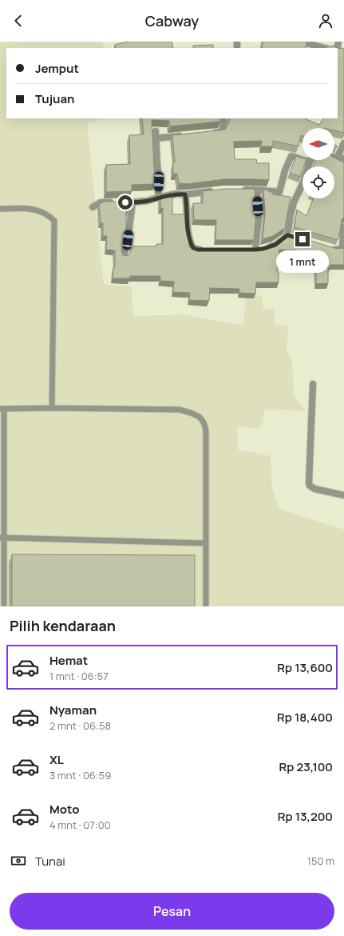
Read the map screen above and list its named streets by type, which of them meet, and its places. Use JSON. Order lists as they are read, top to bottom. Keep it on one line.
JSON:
{"north":"left","page":{"header":"Cabway","banner":["Jemput","Tujuan"],"bubble":"1 mnt","heading":"Pilih kendaraan","list":[{"name":"Hemat","note":"1 mnt · 06:57","value":"Rp 13,600"},{"name":"Nyaman","note":"2 mnt · 06:58","value":"Rp 18,400"},{"name":"XL","note":"3 mnt · 06:59","value":"Rp 23,100"},{"name":"Moto","note":"4 mnt · 07:00","value":"Rp 13,200"}],"pay":["Tunai","150 m"],"buttons":"Pesan"}}
